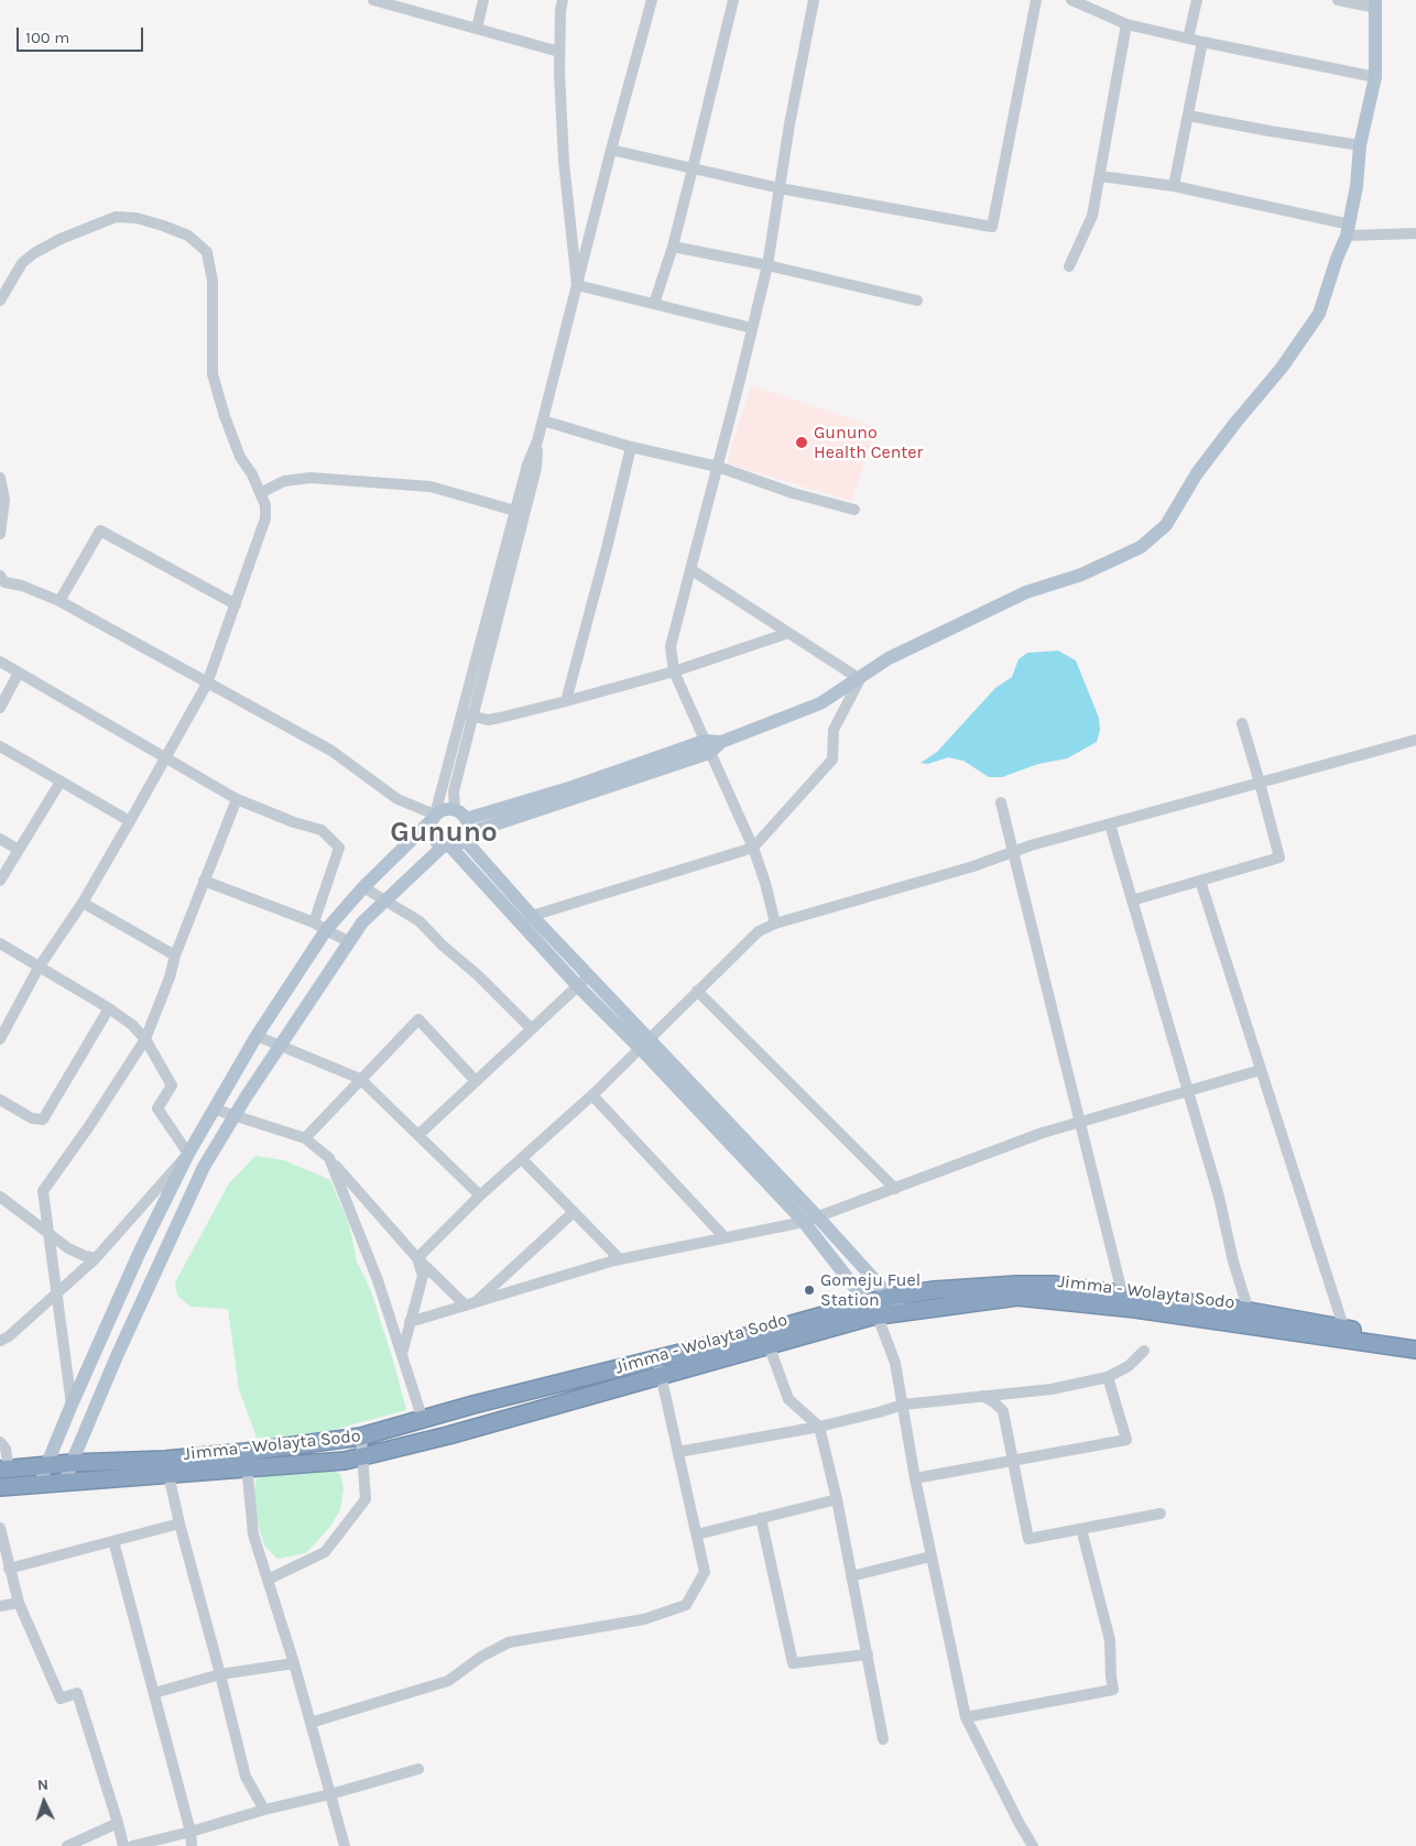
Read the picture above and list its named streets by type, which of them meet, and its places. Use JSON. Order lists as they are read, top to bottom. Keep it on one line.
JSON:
{"streets":{"highway":["Jimma - Wolayta Sodo"]},"districts":["Gununo"],"places":["Gununo Health Center","Gomeju Fuel Station"],"scale_bar":"100 m","north":"top"}
